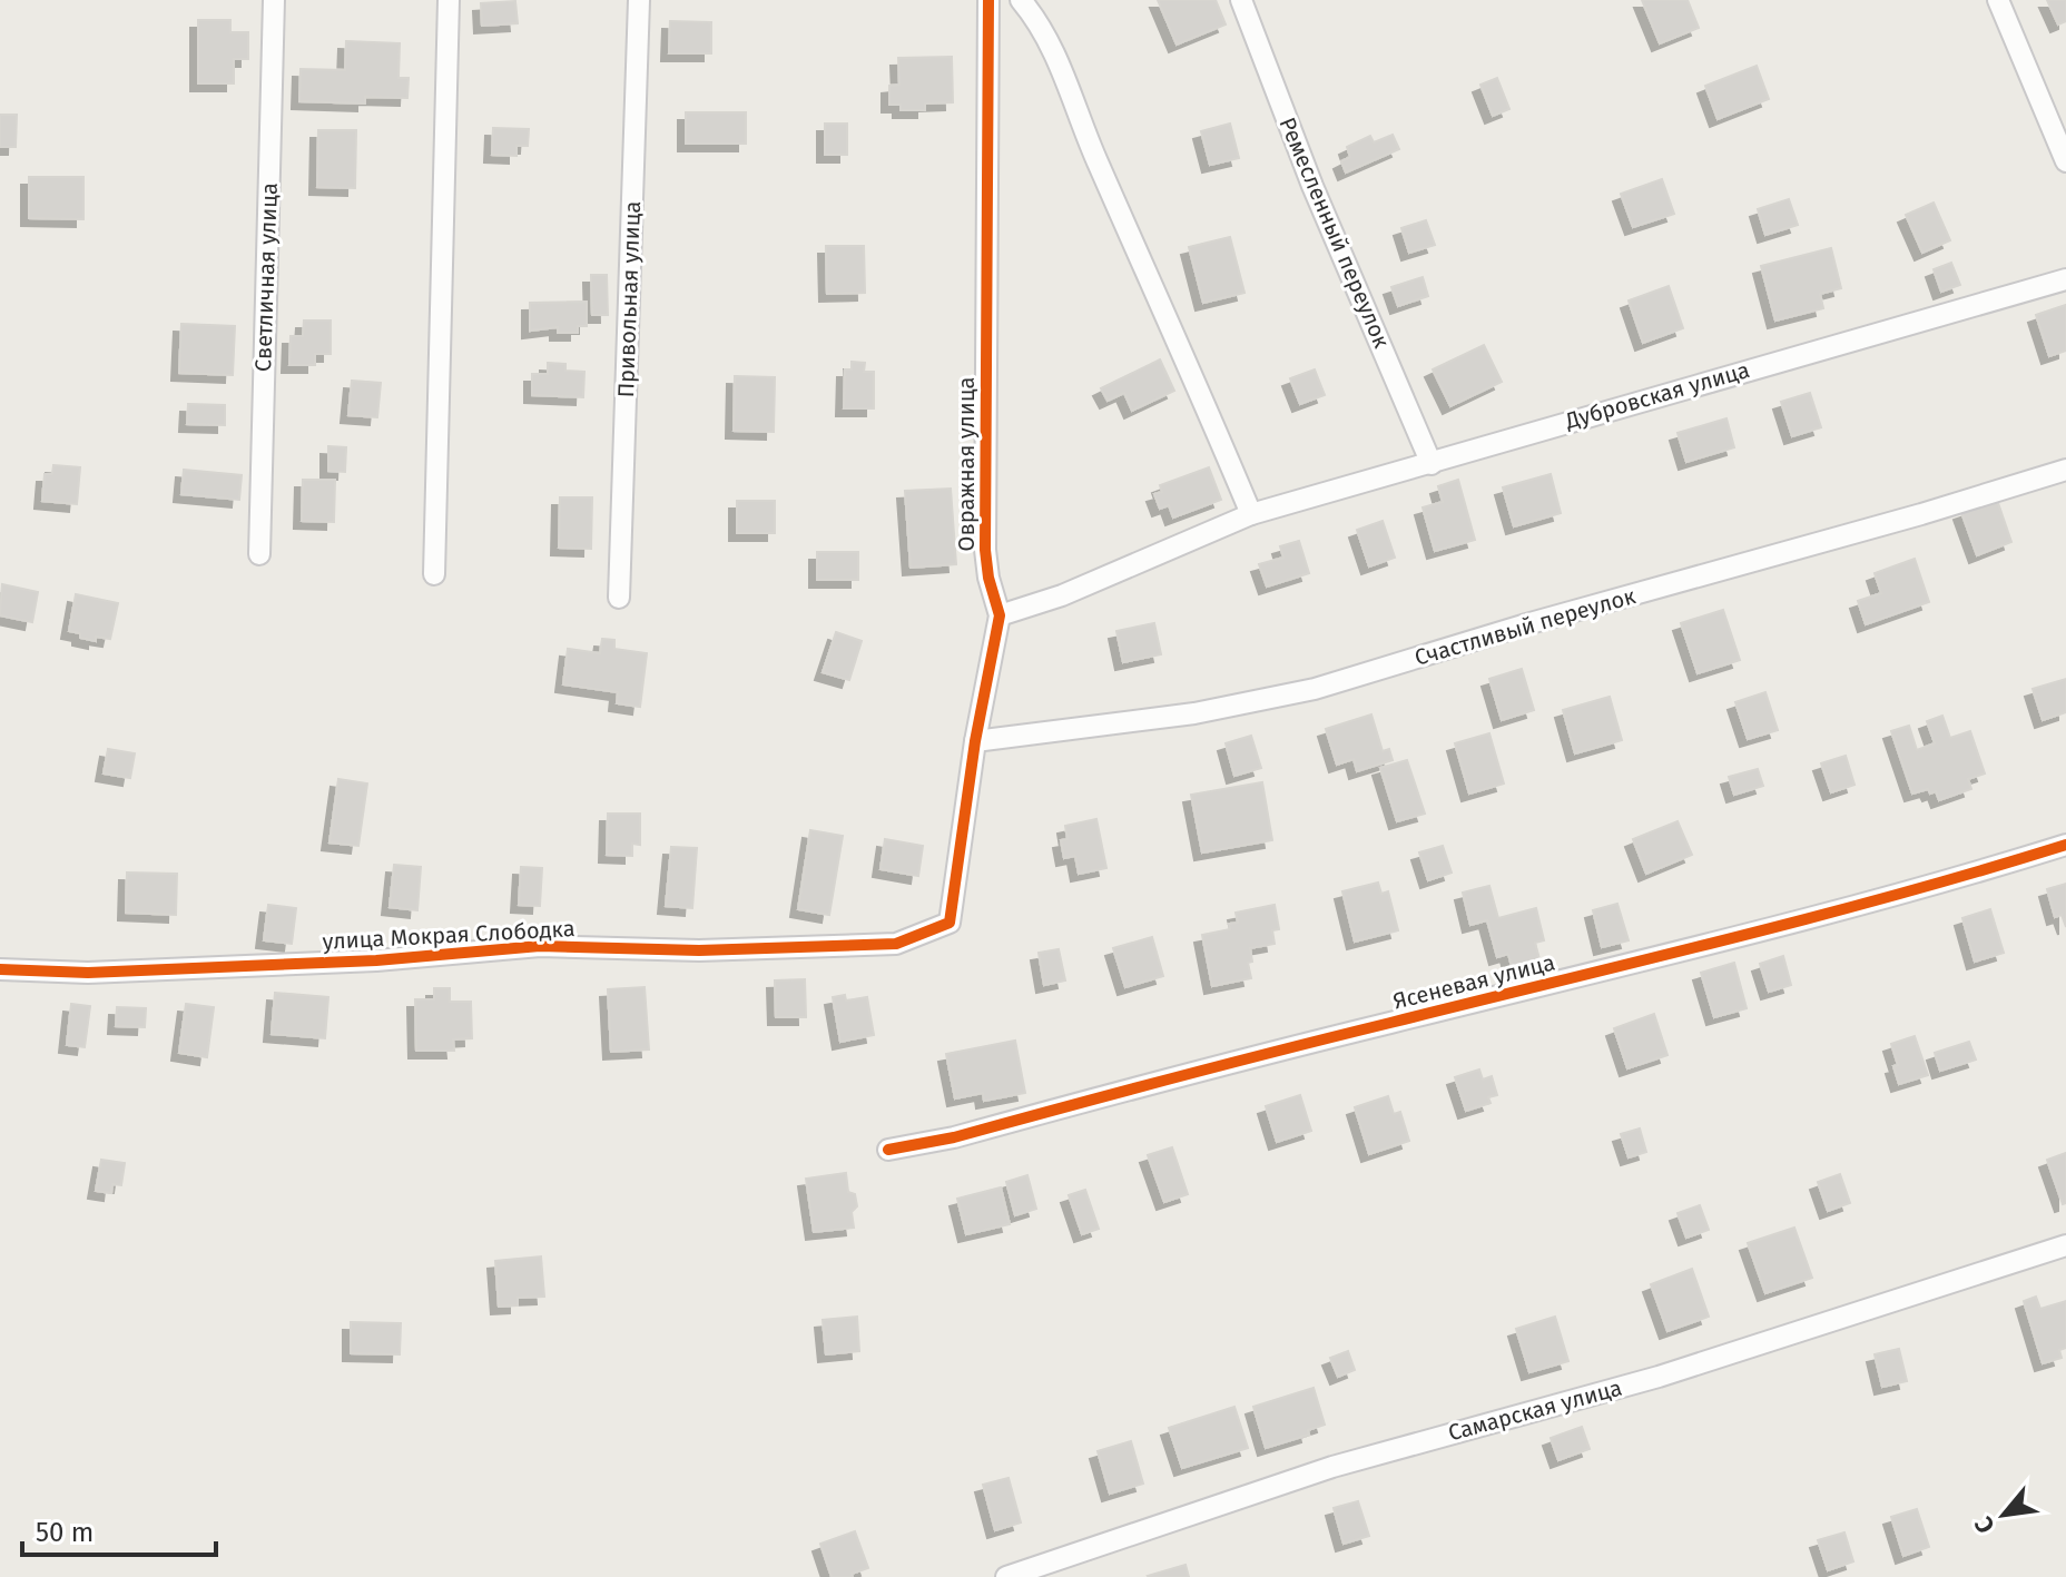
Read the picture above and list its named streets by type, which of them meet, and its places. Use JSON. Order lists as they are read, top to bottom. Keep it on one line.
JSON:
{"streets":{"street":["Ремесленный переулок","Светличная улица","Привольная улица","Дубровская улица","Овражная улица","Счастливый переулок","улица Мокрая Слободка","Ясеневая улица","Самарская улица"]},"crossings":[["Ремесленный переулок","Дубровская улица"],["Дубровская улица","Овражная улица"],["Овражная улица","Счастливый переулок"],["Овражная улица","улица Мокрая Слободка"]],"scale_bar":"50 m","north":"bottom left"}
